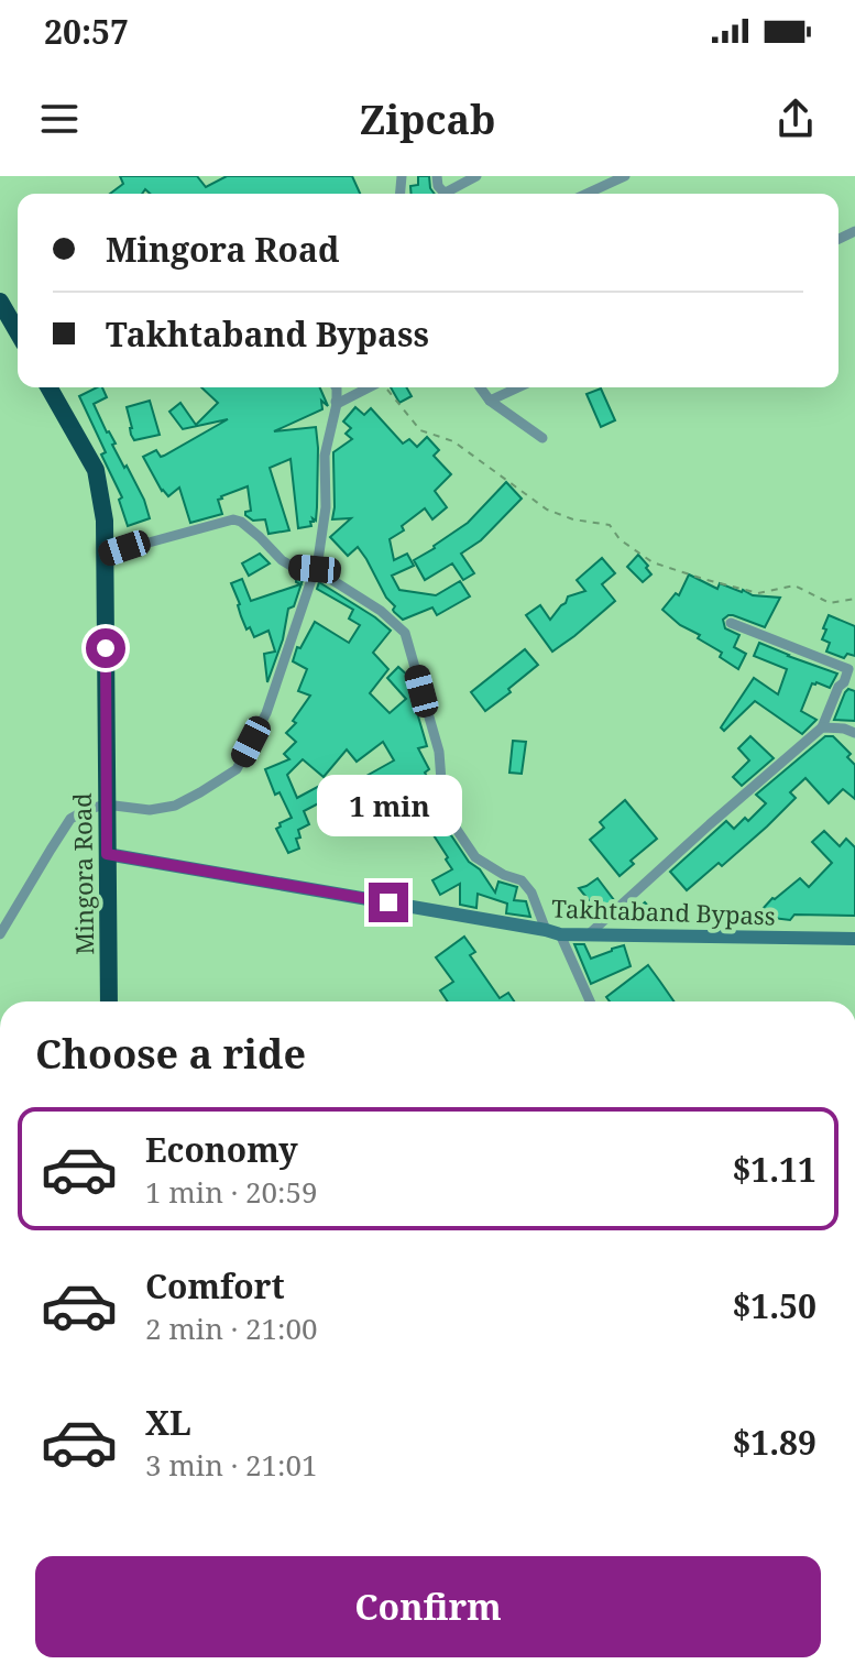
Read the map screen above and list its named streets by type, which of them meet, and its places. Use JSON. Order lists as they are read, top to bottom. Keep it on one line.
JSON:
{"streets":{"highway":["Mingora Road"],"main road":["Takhtaband Bypass"]},"crossings":[["Mingora Road","Takhtaband Bypass"]],"page":{"status":"20:57","header":"Zipcab","banner":["Mingora Road","Takhtaband Bypass"],"bubble":"1 min","heading":"Choose a ride","list":[{"name":"Economy","note":"1 min · 20:59","value":"$1.11"},{"name":"Comfort","note":"2 min · 21:00","value":"$1.50"},{"name":"XL","note":"3 min · 21:01","value":"$1.89"}],"buttons":"Confirm"}}
